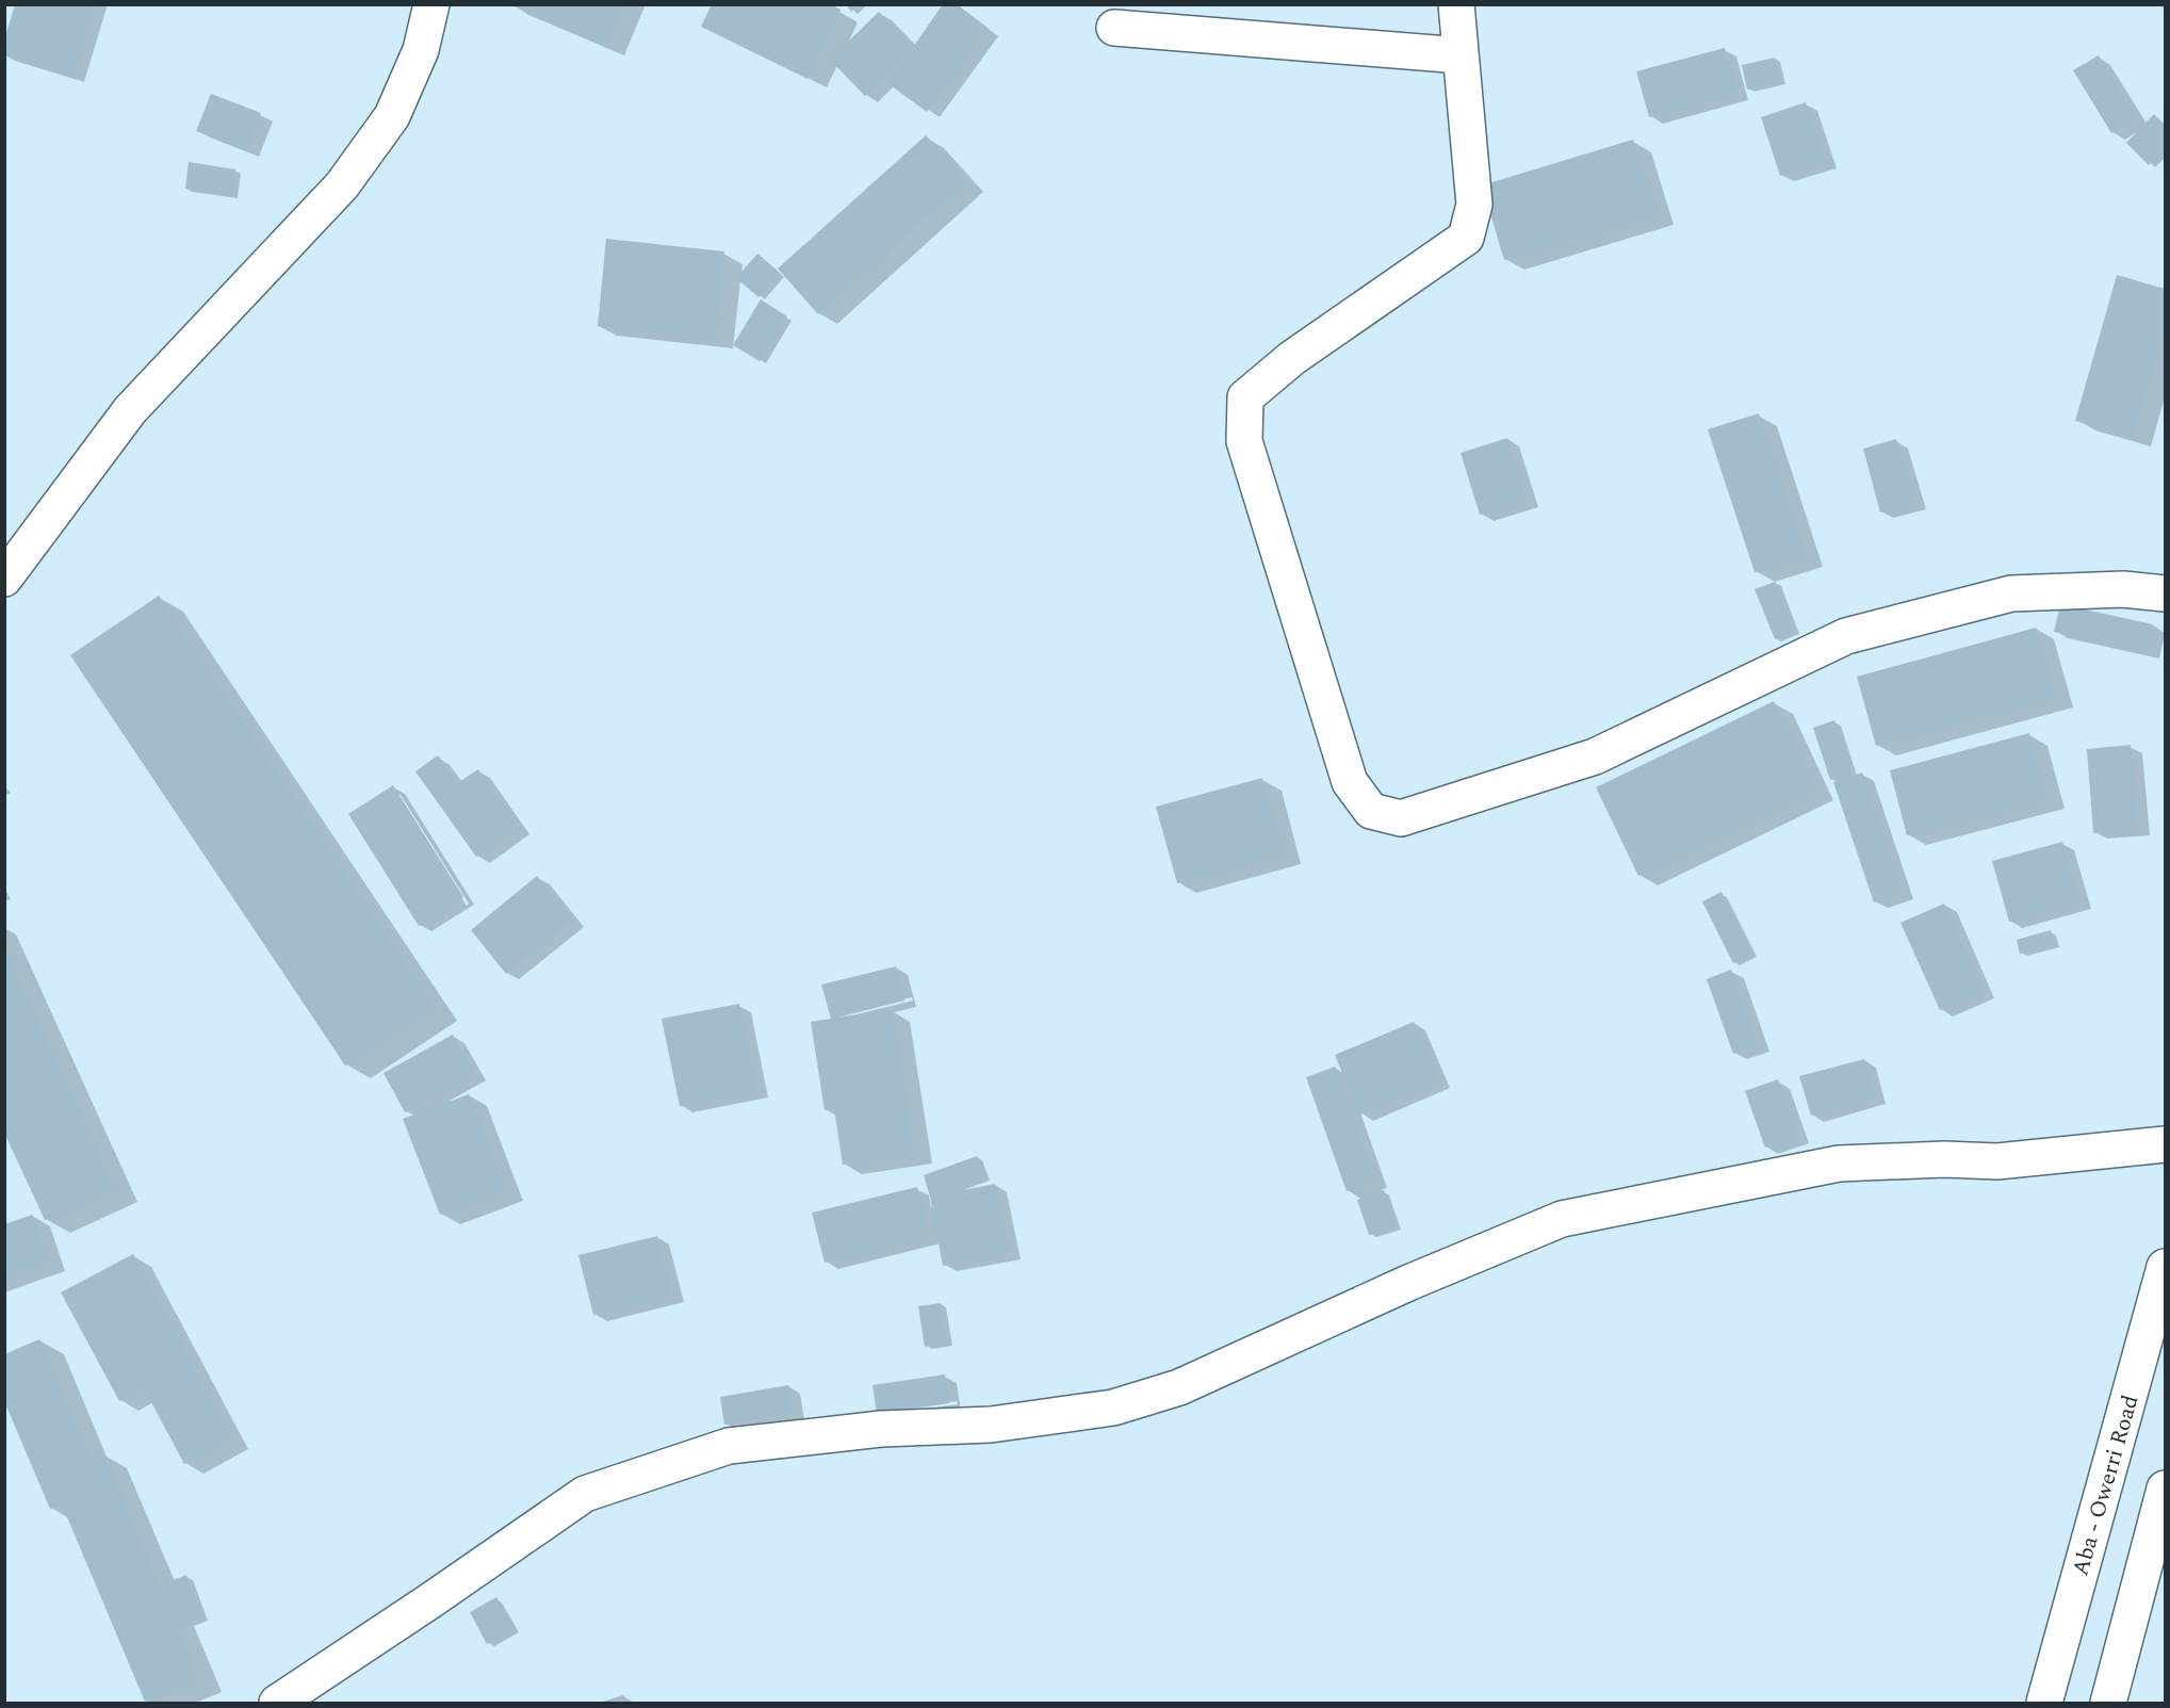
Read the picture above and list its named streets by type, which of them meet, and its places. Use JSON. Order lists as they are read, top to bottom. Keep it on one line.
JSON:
{"streets":{"main road":["Aba - Owerri Road"]}}
